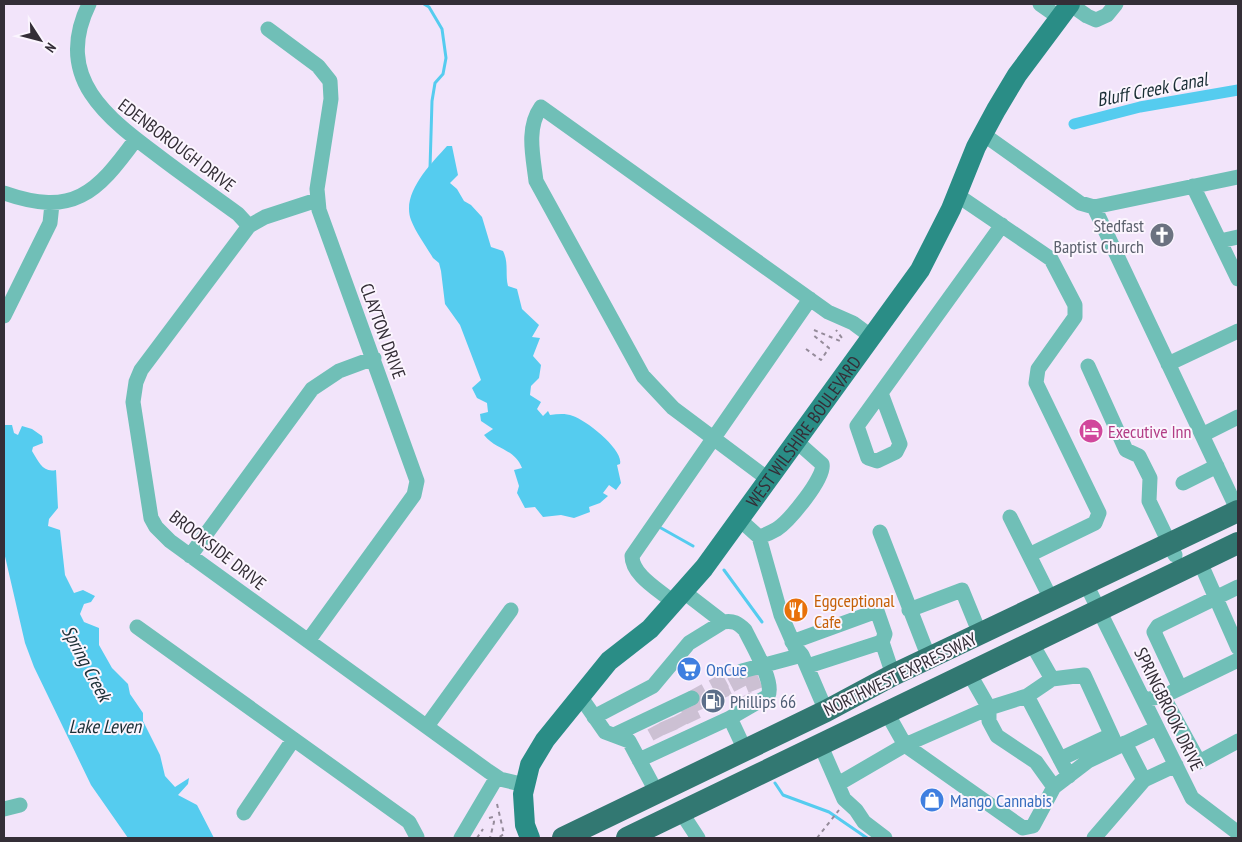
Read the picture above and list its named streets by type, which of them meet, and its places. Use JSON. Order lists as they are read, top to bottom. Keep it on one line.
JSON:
{"streets":{"highway":["NORTHWEST EXPRESSWAY"],"main road":["WEST WILSHIRE BOULEVARD"],"street":["EDENBOROUGH DRIVE","CLAYTON DRIVE","BROOKSIDE DRIVE","SPRINGBROOK DRIVE"]},"crossings":[["EDENBOROUGH DRIVE","BROOKSIDE DRIVE"],["CLAYTON DRIVE","BROOKSIDE DRIVE"],["WEST WILSHIRE BOULEVARD","BROOKSIDE DRIVE"],["NORTHWEST EXPRESSWAY","SPRINGBROOK DRIVE"]],"water":["Bluff Creek Canal","Spring Creek","Lake Leven"],"places":{"church":["Stedfast Baptist Church"],"hotel":["Executive Inn"],"restaurant":["Eggceptional Cafe"],"supermarket":["OnCue"],"fuel station":["Phillips 66"],"shop":["Mango Cannabis"]},"north":"bottom right"}
